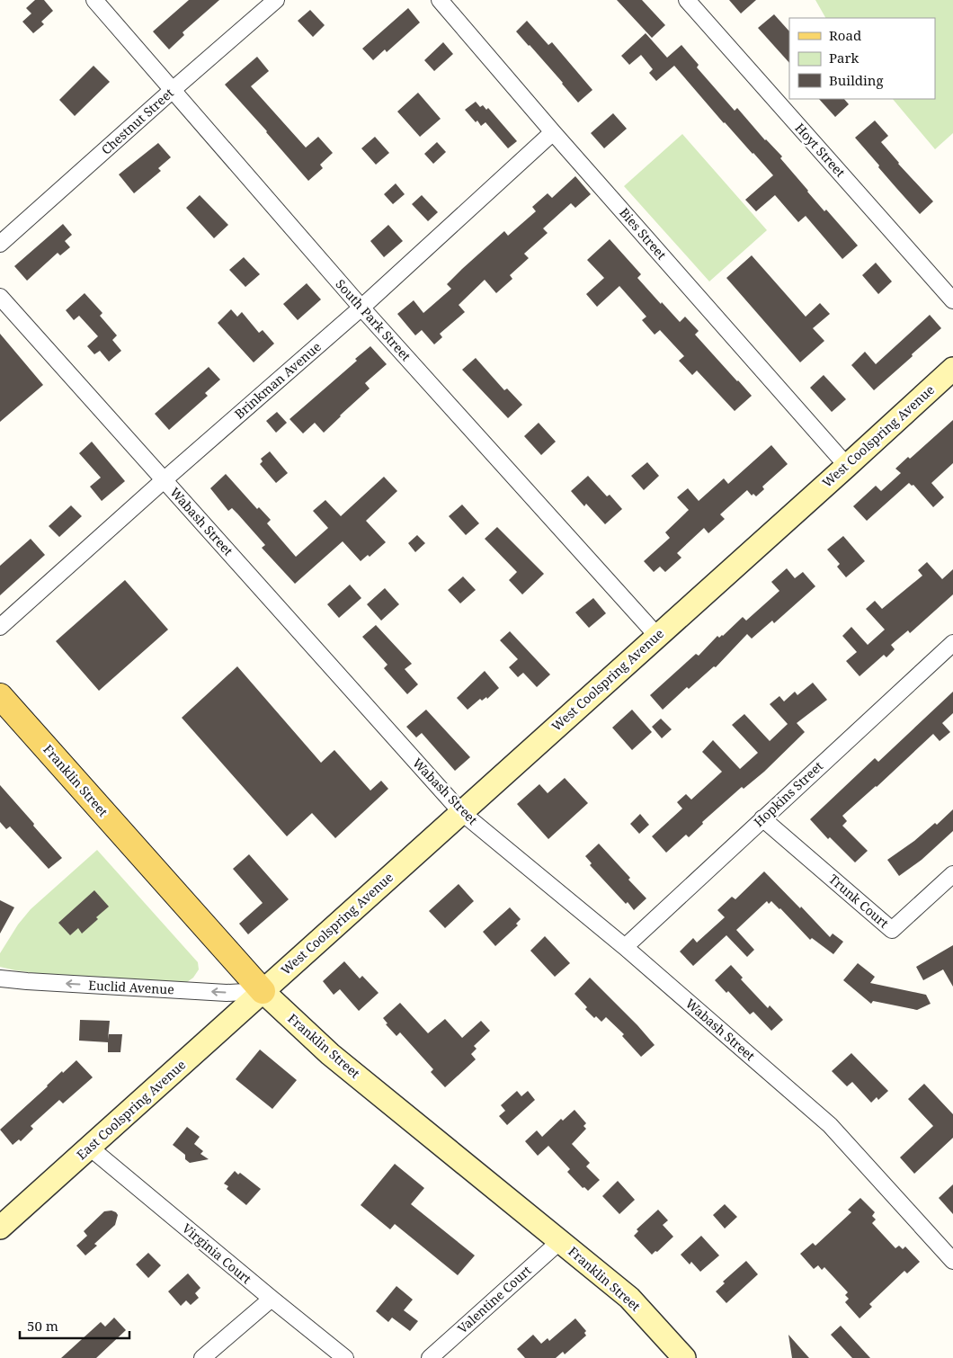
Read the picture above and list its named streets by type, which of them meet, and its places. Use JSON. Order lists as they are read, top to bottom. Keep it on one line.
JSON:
{"streets":{"main road":["Franklin Street"],"street":["Chestnut Street","Hoyt Street","Bies Street","South Park Street","Brinkman Avenue","West Coolspring Avenue","Wabash Street","Hopkins Street","Trunk Court","Euclid Avenue","East Coolspring Avenue","Virginia Court","Valentine Court"]},"crossings":[["Chestnut Street","South Park Street"],["Bies Street","Brinkman Avenue"],["Bies Street","West Coolspring Avenue"],["South Park Street","Brinkman Avenue"],["South Park Street","West Coolspring Avenue"],["Brinkman Avenue","Wabash Street"],["West Coolspring Avenue","Wabash Street"],["West Coolspring Avenue","Franklin Street"],["West Coolspring Avenue","Euclid Avenue"],["West Coolspring Avenue","East Coolspring Avenue"],["Wabash Street","Hopkins Street"],["Franklin Street","Euclid Avenue"],["Franklin Street","East Coolspring Avenue"],["Franklin Street","Valentine Court"],["Hopkins Street","Trunk Court"],["Euclid Avenue","East Coolspring Avenue"],["East Coolspring Avenue","Virginia Court"]],"one_way":["Euclid Avenue"],"legend":["Road","Park","Building"],"scale_bar":"50 m"}
